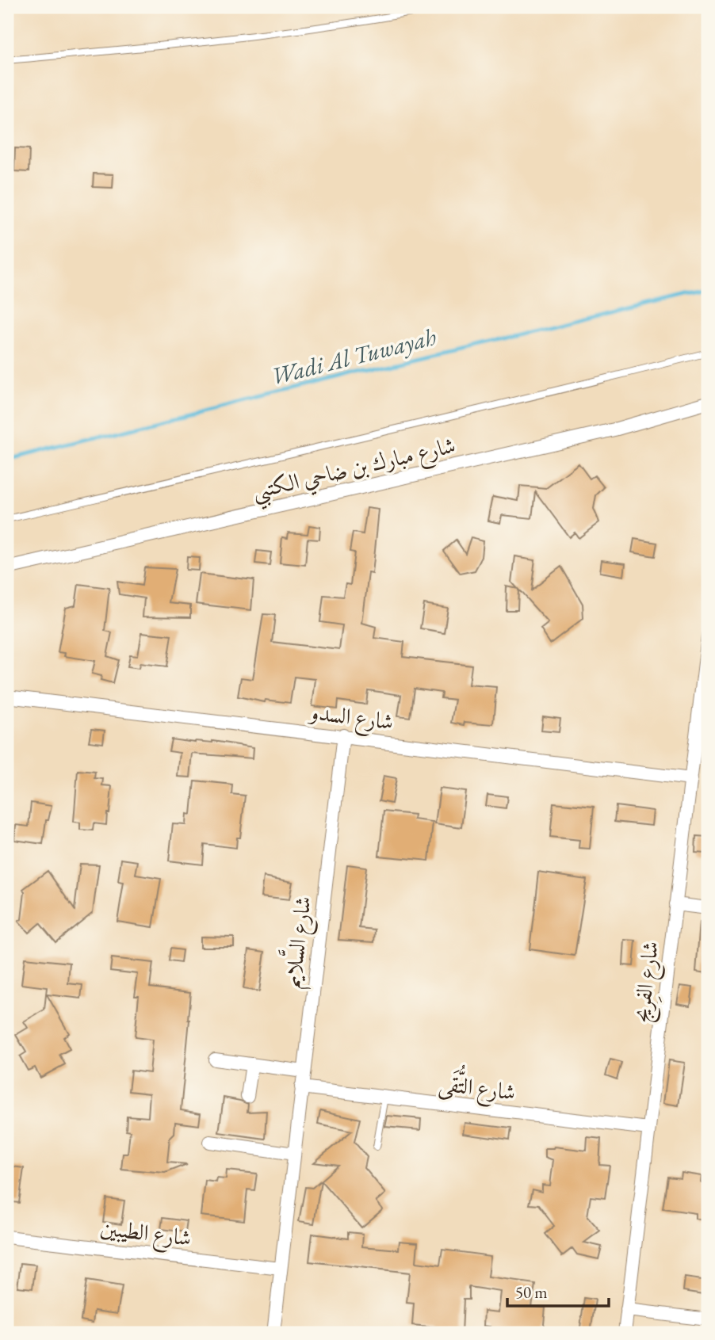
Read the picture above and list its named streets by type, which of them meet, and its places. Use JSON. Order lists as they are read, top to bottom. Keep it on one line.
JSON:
{"streets":{"street":["شارع مبارك بن ضاحي الكتبي","شارع السدو","شارع السَّلايم","شارع الفِريج","شارع التُّقَى","شارع الطيبين"]},"crossings":[["شارع السدو","شارع السَّلايم"],["شارع السدو","شارع الفِريج"],["شارع السَّلايم","شارع التُّقَى"],["شارع السَّلايم","شارع الطيبين"],["شارع الفِريج","شارع التُّقَى"]],"water":["Wadi Al Tuwayah"],"scale_bar":"50 m"}
